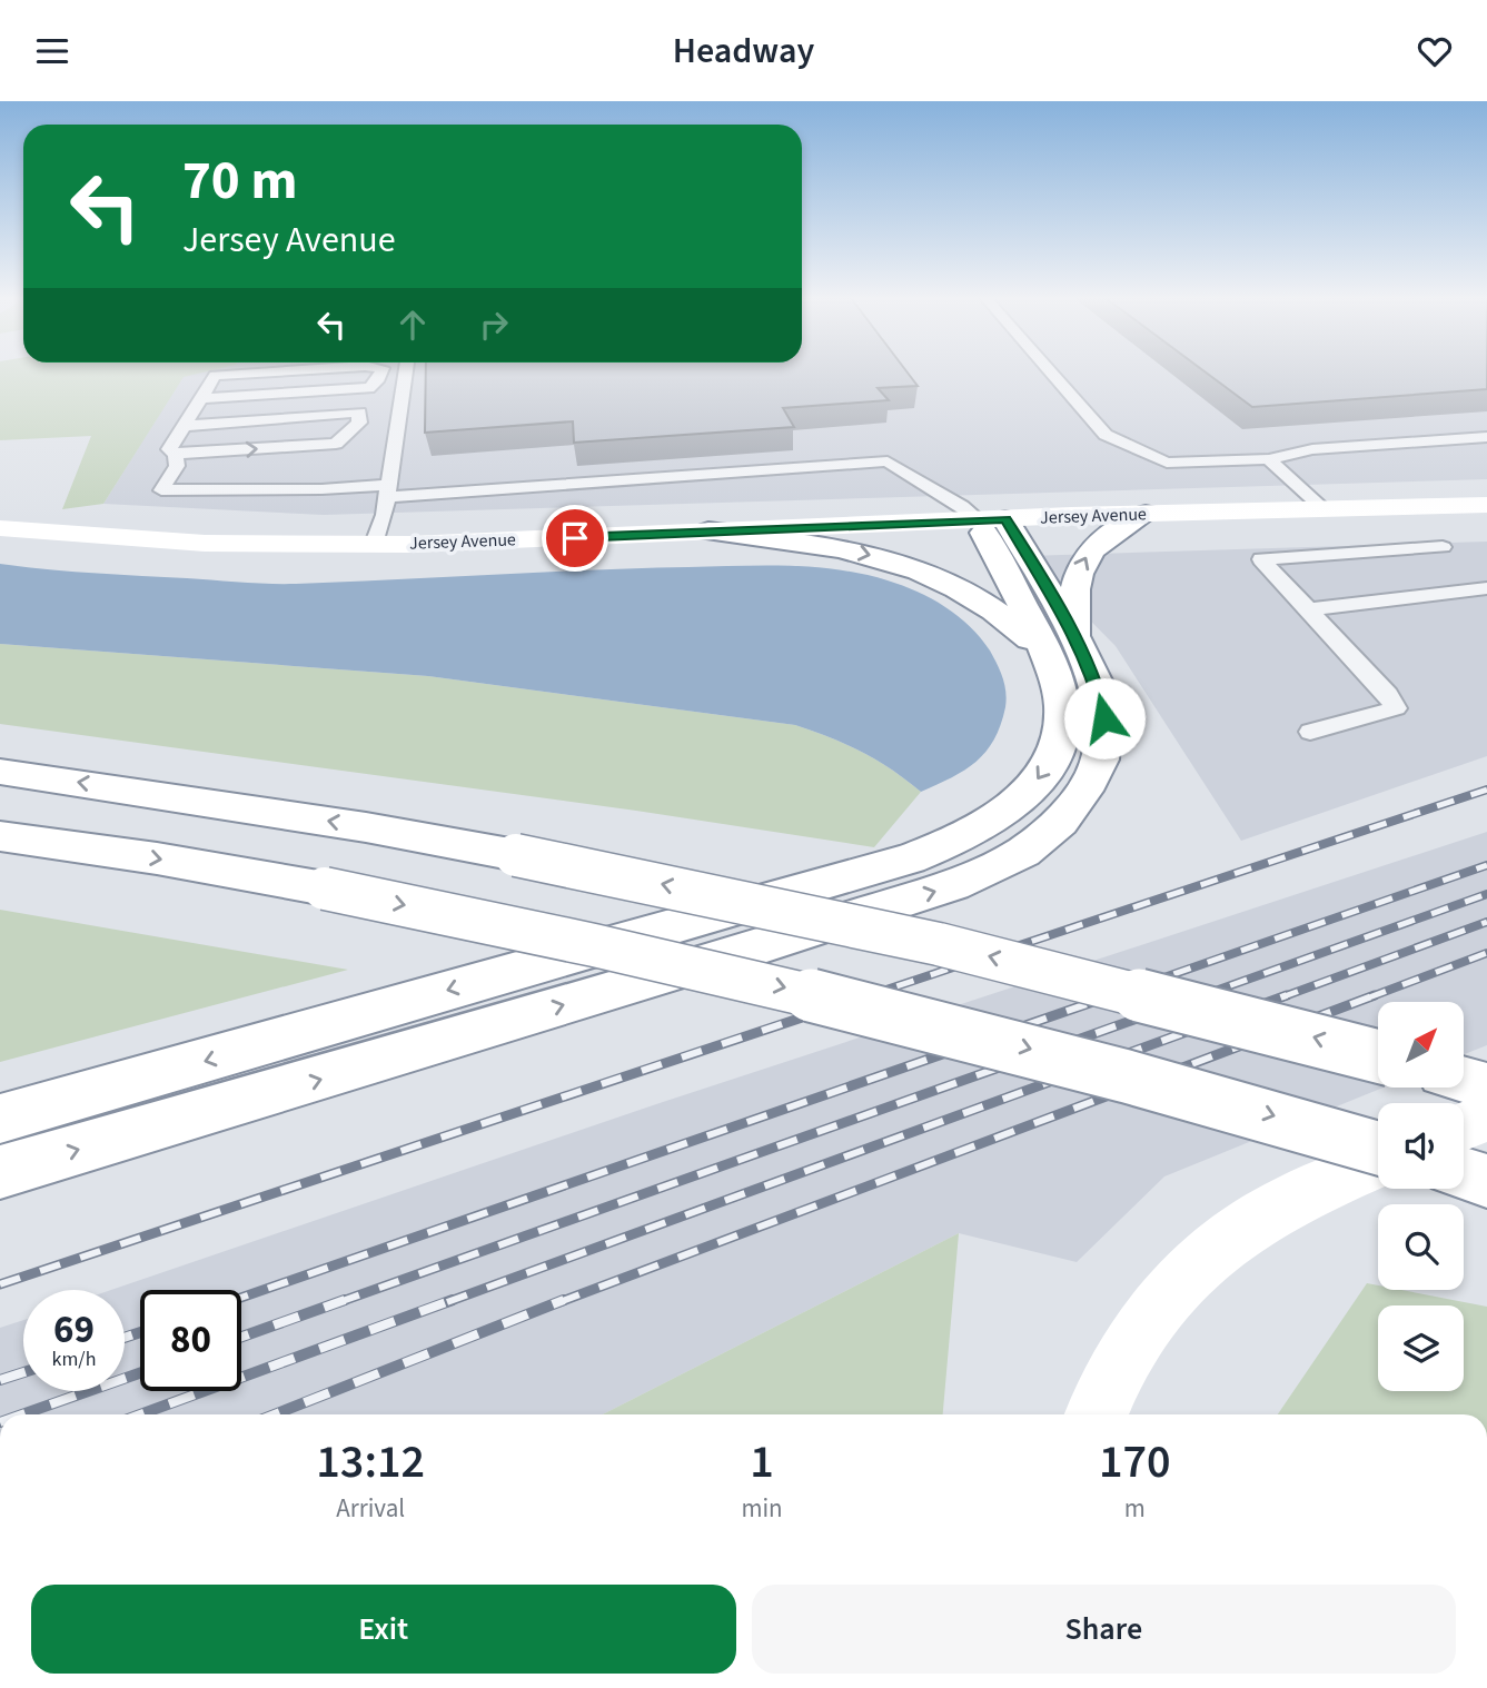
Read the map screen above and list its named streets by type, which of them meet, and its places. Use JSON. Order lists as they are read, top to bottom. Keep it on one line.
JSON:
{"streets":{"main road":["Jersey Avenue"]},"north":"top right","page":{"header":"Headway","turn":["70 m","Jersey Avenue"],"speed":"69 km/h","limit":"80","eta":["13:12","Arrival","1","min","170","m"],"buttons":["Exit","Share"]}}
